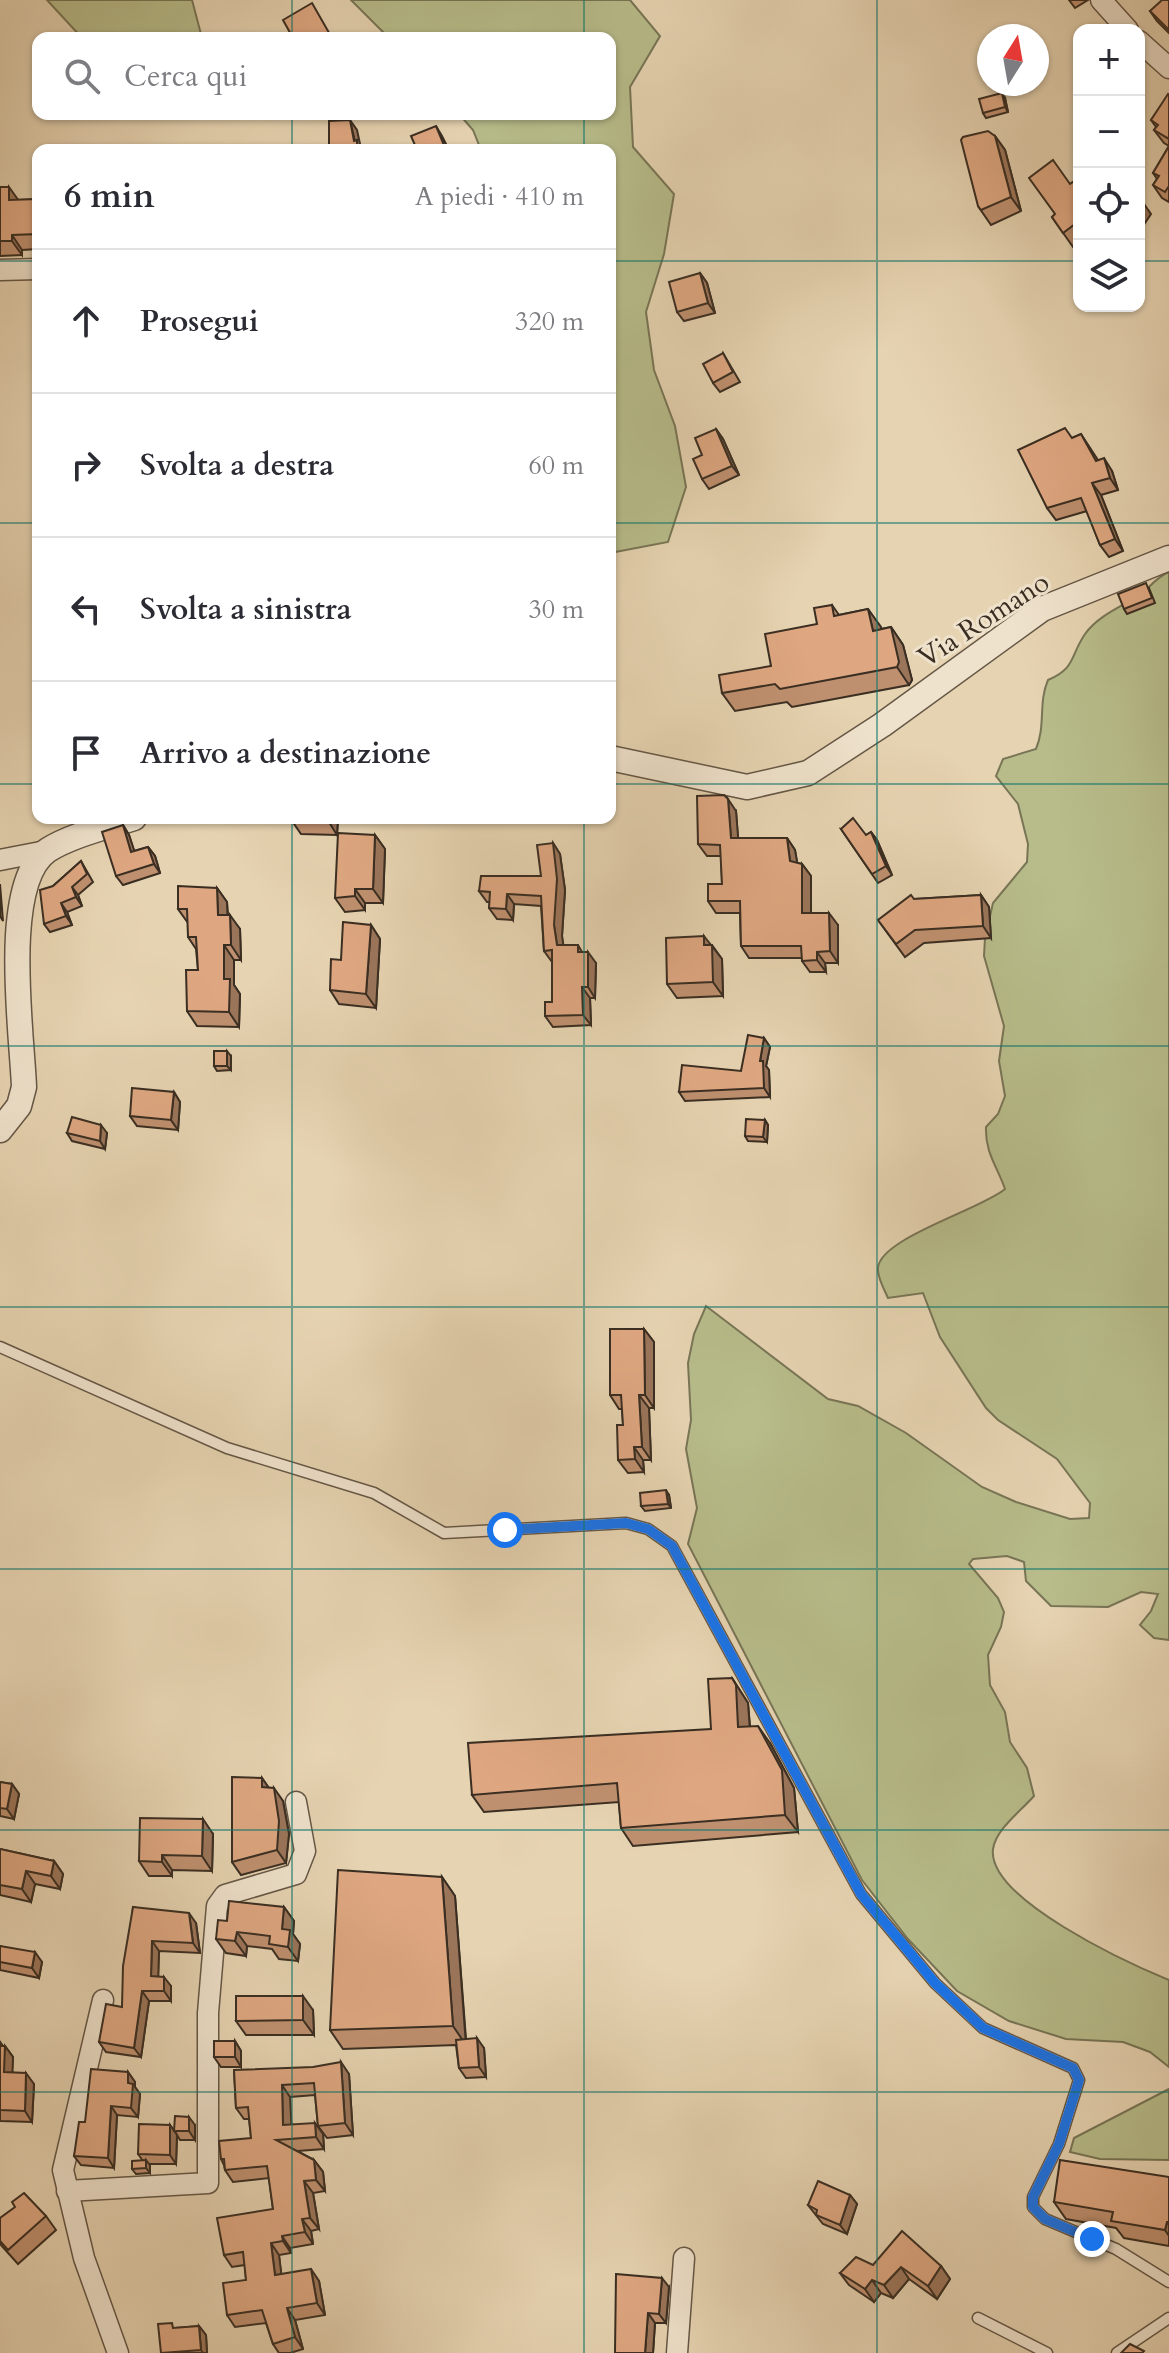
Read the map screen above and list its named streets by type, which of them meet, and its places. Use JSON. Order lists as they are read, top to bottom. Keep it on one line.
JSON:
{"streets":{"street":["Via Romano"]},"north":"top","page":{"map_buttons":["+","−"],"search":"Cerca qui","heading":["6 min","A piedi · 410 m"],"list":[["Prosegui","320 m"],["Svolta a destra","60 m"],["Svolta a sinistra","30 m"],"Arrivo a destinazione"]}}
